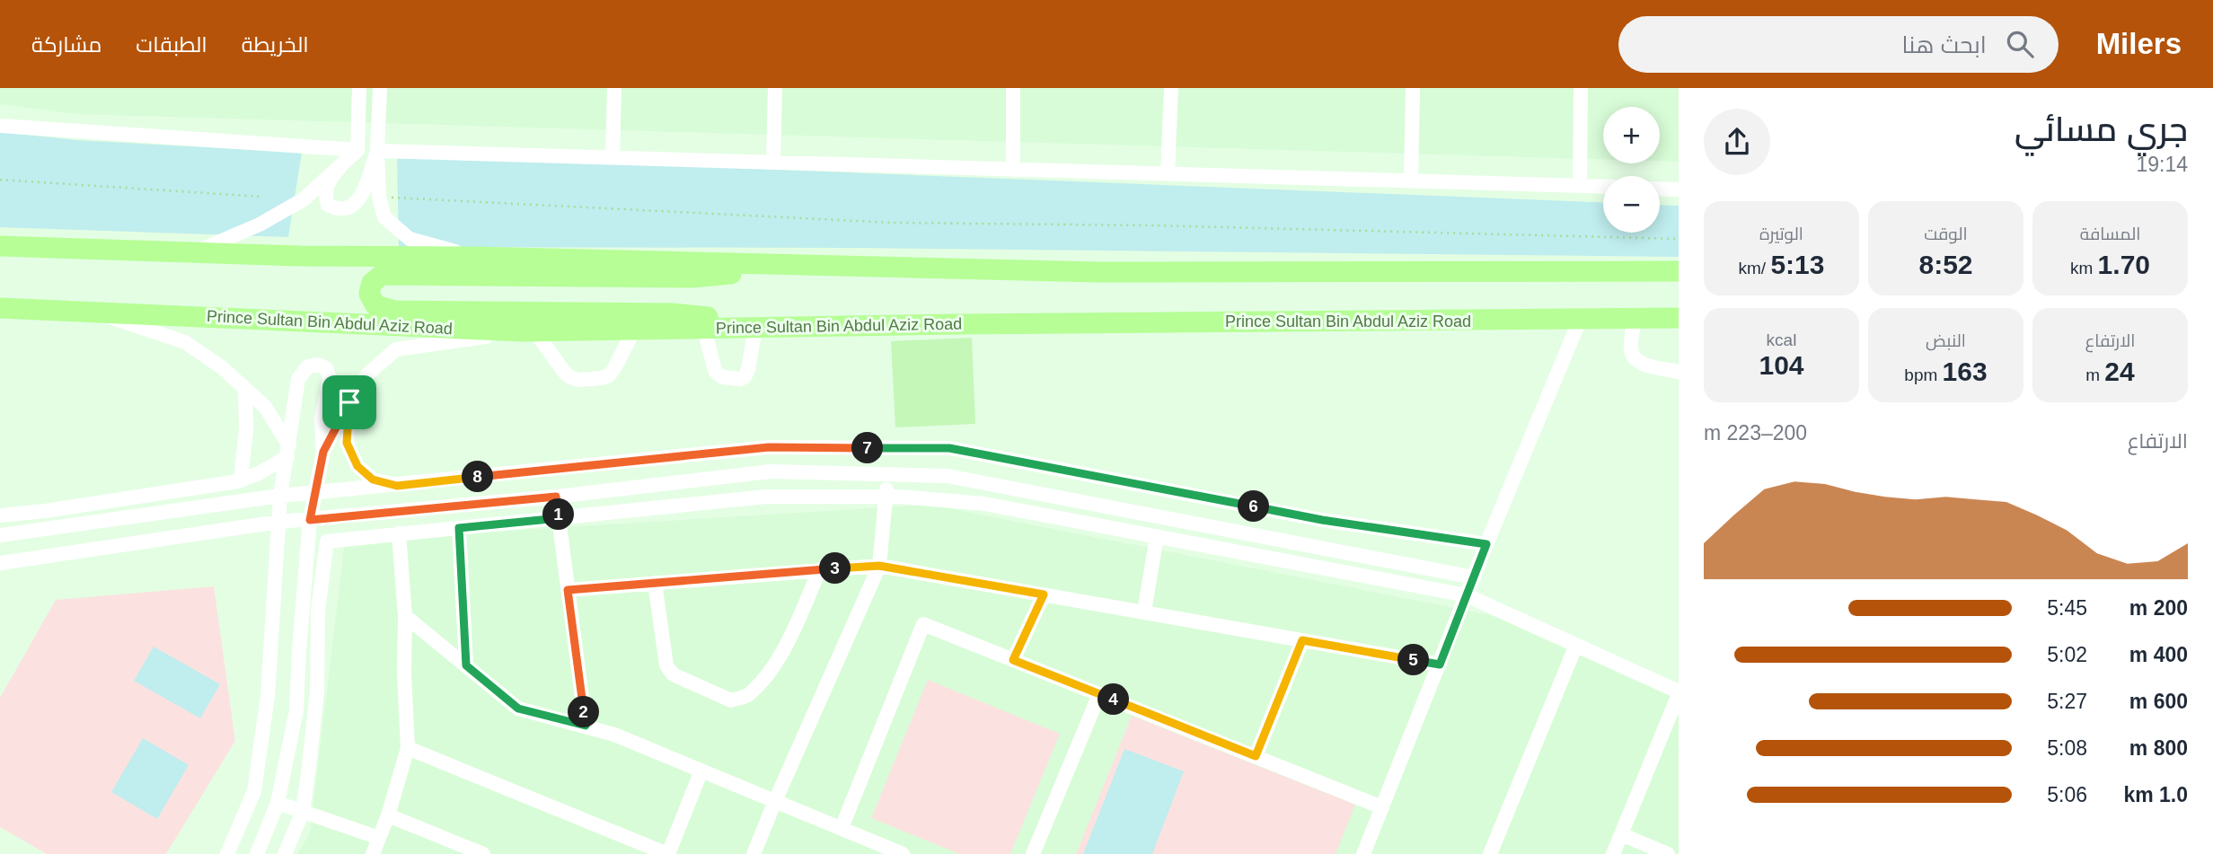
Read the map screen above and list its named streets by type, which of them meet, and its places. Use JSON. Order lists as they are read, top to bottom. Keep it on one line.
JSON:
{"streets":{"highway":["Prince Sultan Bin Abdul Aziz Road"]},"page":{"header":"Milers","search":"ابحث هنا","nav":["الخريطة","الطبقات","مشاركة"],"heading":["جري مسائي","19:14"],"map_buttons":["+","−"],"stats":[["المسافة","1.70 km"],["الوقت","8:52"],["الوتيرة","5:13 /km"],["الارتفاع","24 m"],["النبض","163 bpm"],["kcal","104"]],"chart":["الارتفاع","200–223 m"],"pins":["7","8","6","1","3","5","4","2"],"list":[{"name":"200 m","note":"5:45"},{"name":"400 m","note":"5:02"},{"name":"600 m","note":"5:27"},{"name":"800 m","note":"5:08"},{"name":"1.0 km","note":"5:06"}]}}
